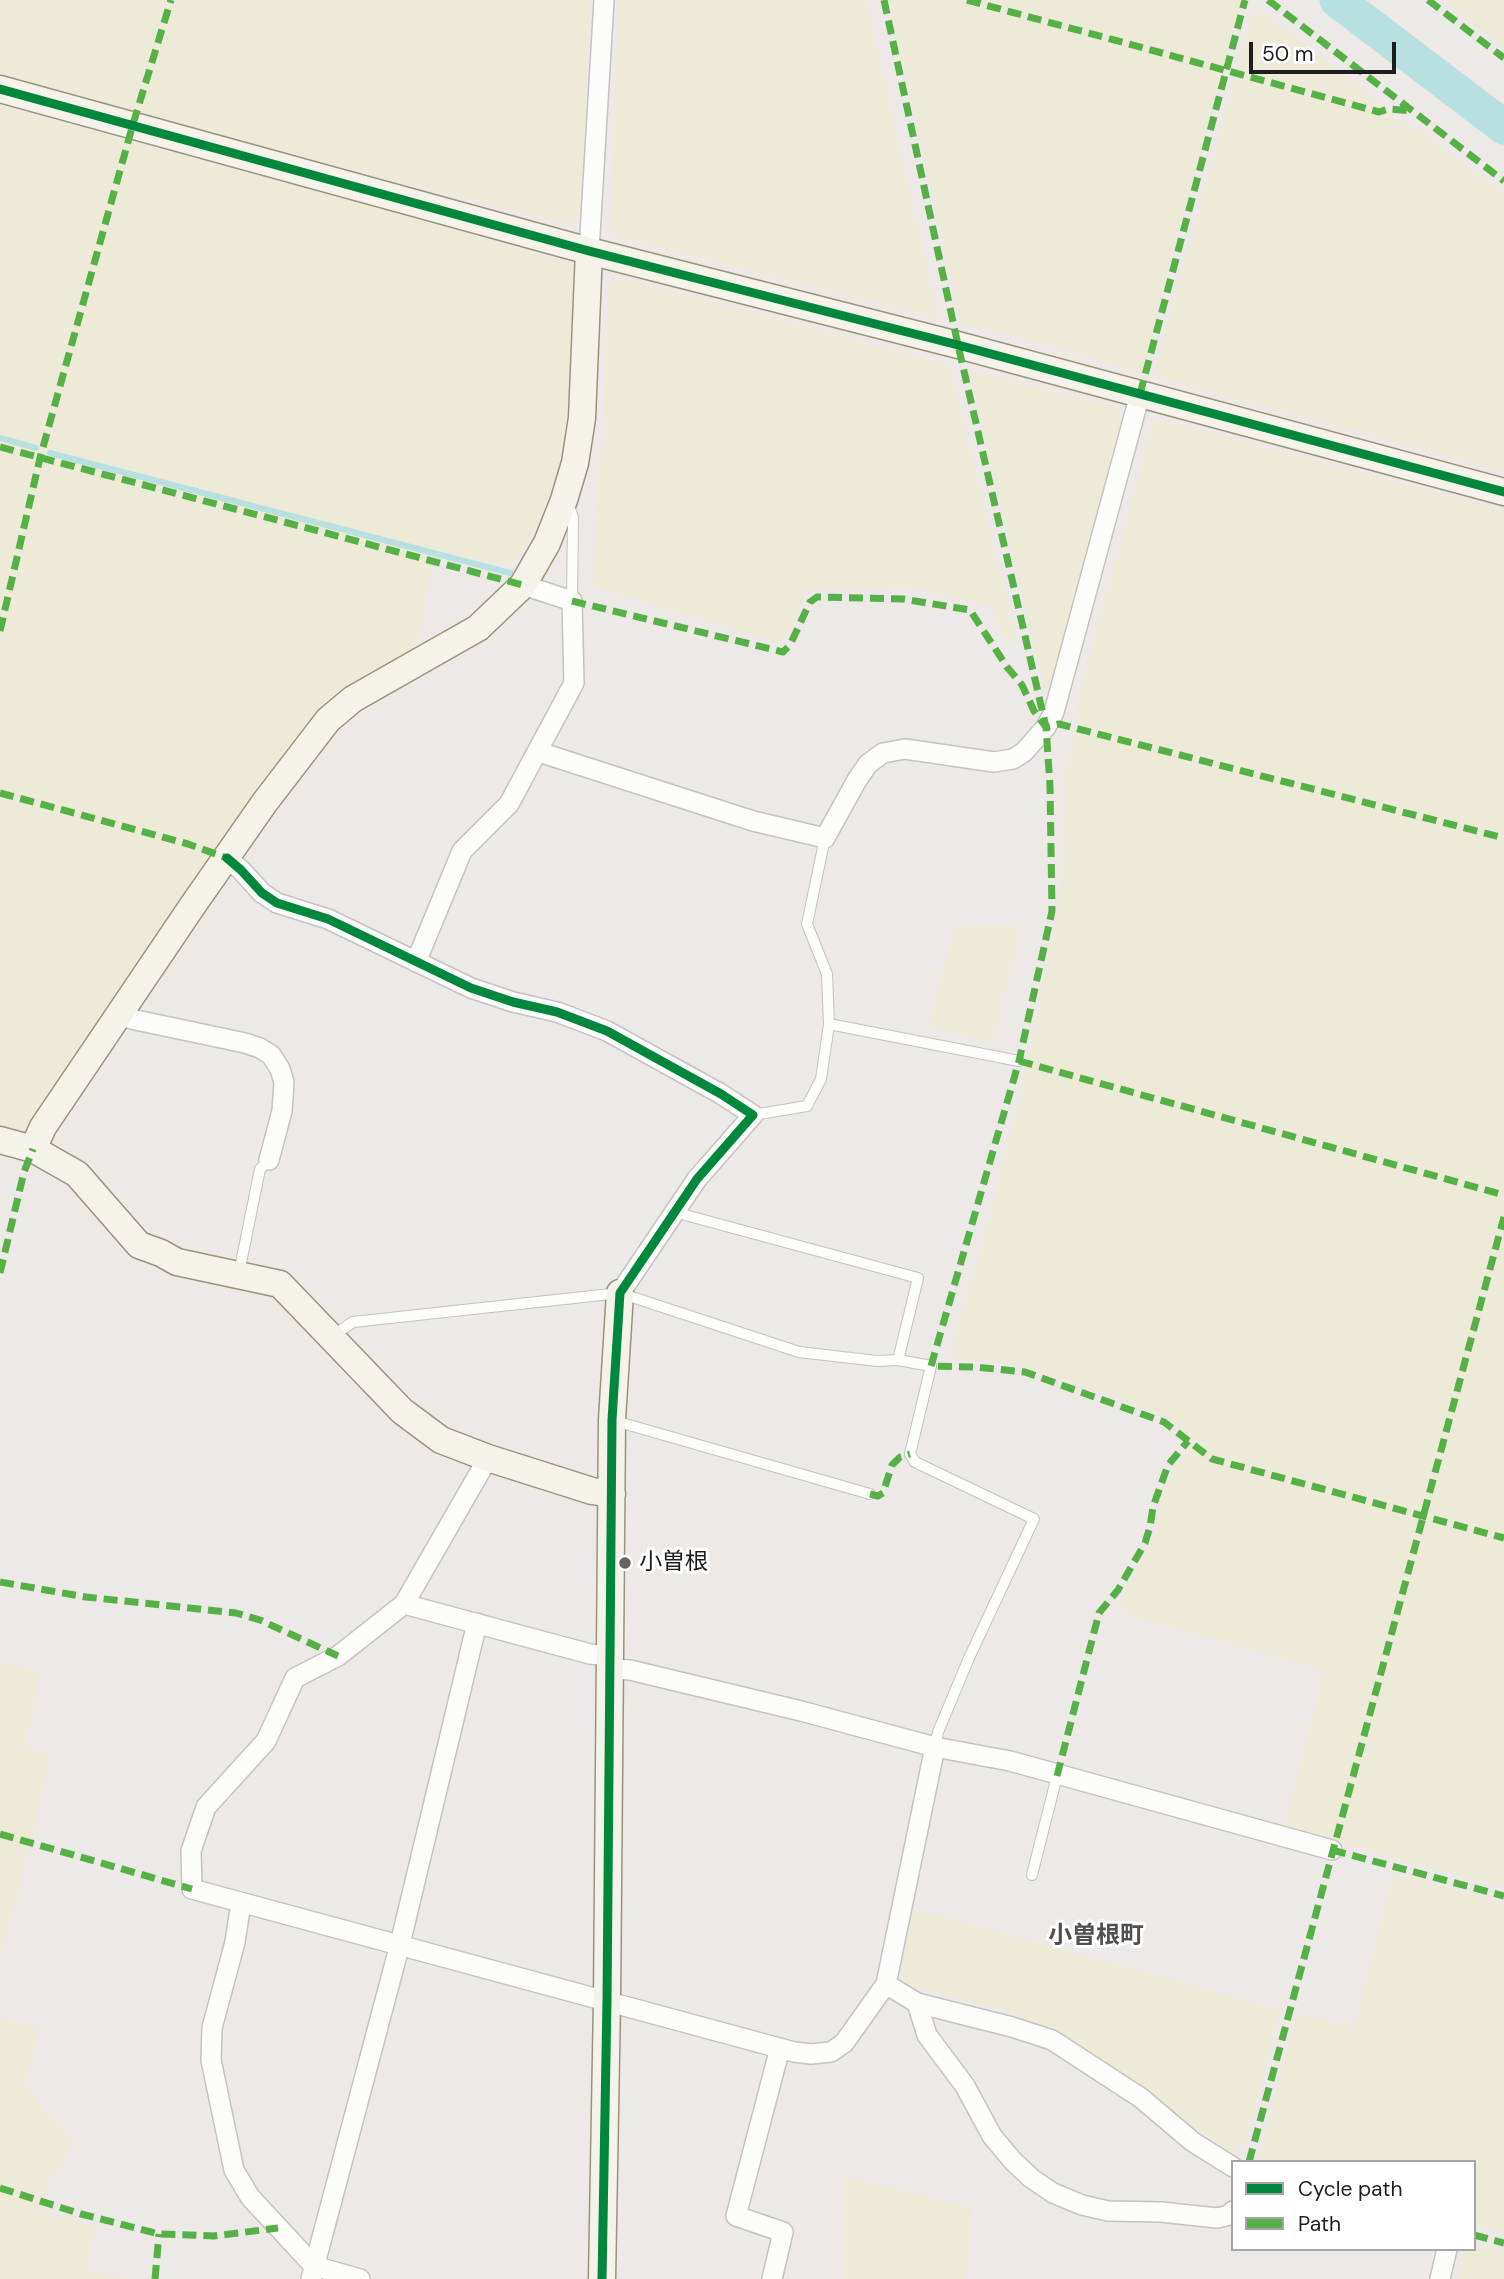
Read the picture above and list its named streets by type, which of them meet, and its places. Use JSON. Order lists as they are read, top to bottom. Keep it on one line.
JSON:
{"districts":["小曽根町"],"places":["小曽根"],"legend":["Cycle path","Path"],"scale_bar":"50 m"}
